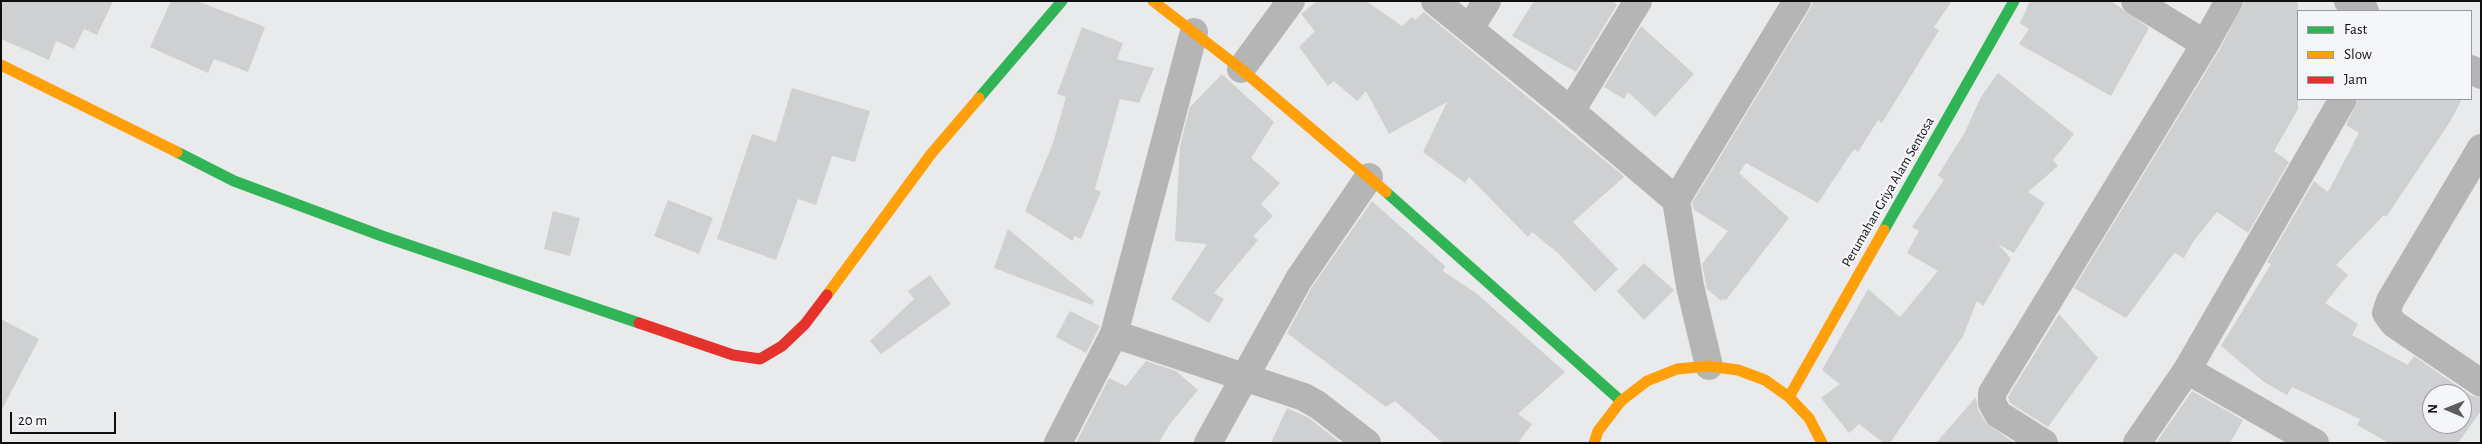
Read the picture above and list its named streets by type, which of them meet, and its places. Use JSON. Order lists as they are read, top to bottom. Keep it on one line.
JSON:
{"streets":{"street":["Perumahan Griya Alam Sentosa"]},"legend":["Fast","Slow","Jam"],"scale_bar":"20 m","north":"left"}
